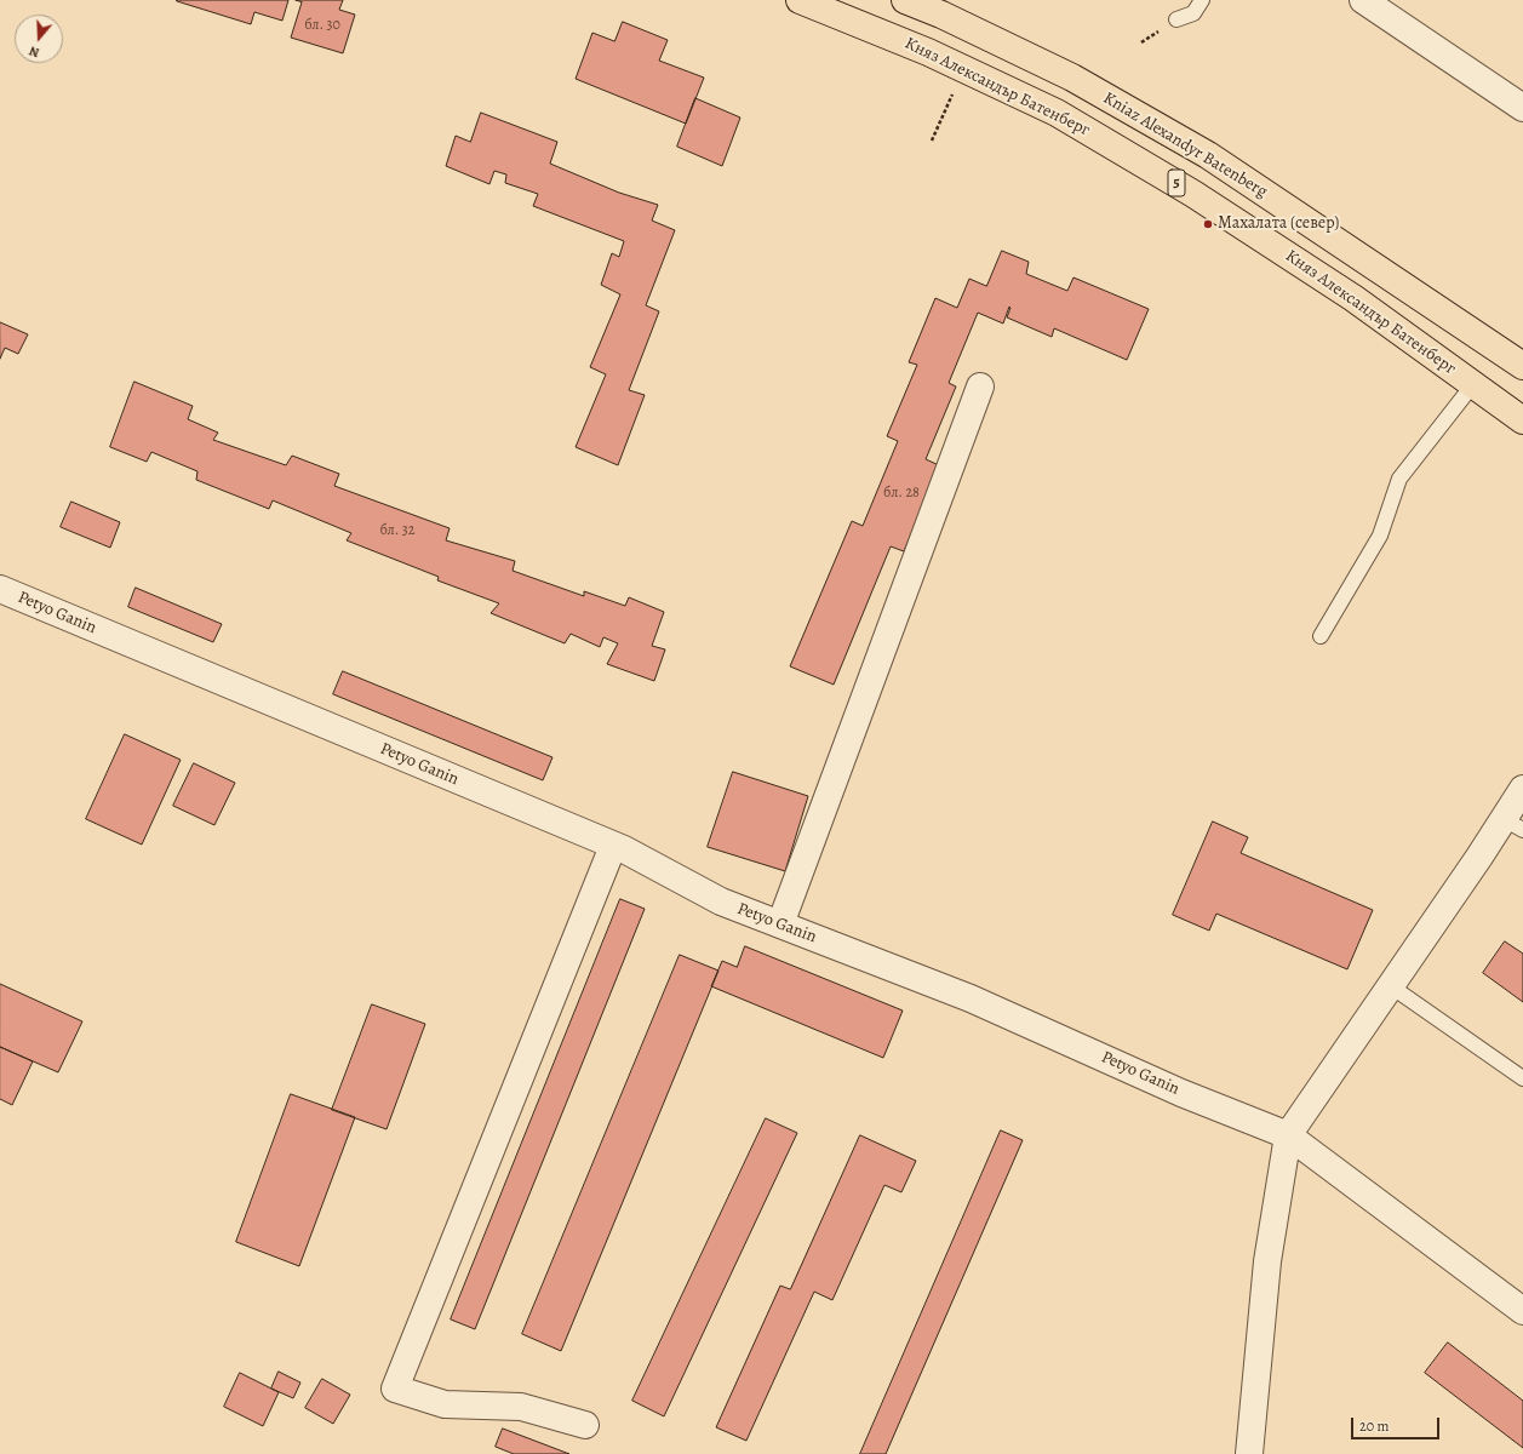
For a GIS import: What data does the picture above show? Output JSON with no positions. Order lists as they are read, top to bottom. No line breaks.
{"streets":{"main road":["Княз Александър Батенберг","Kniaz Alexandyr Batenberg","5"],"street":["Petyo Ganin"]},"places":["Махалата (север)"],"house_numbers":["бл. 30","бл. 28","бл. 32"],"scale_bar":"20 m","north":"bottom"}
